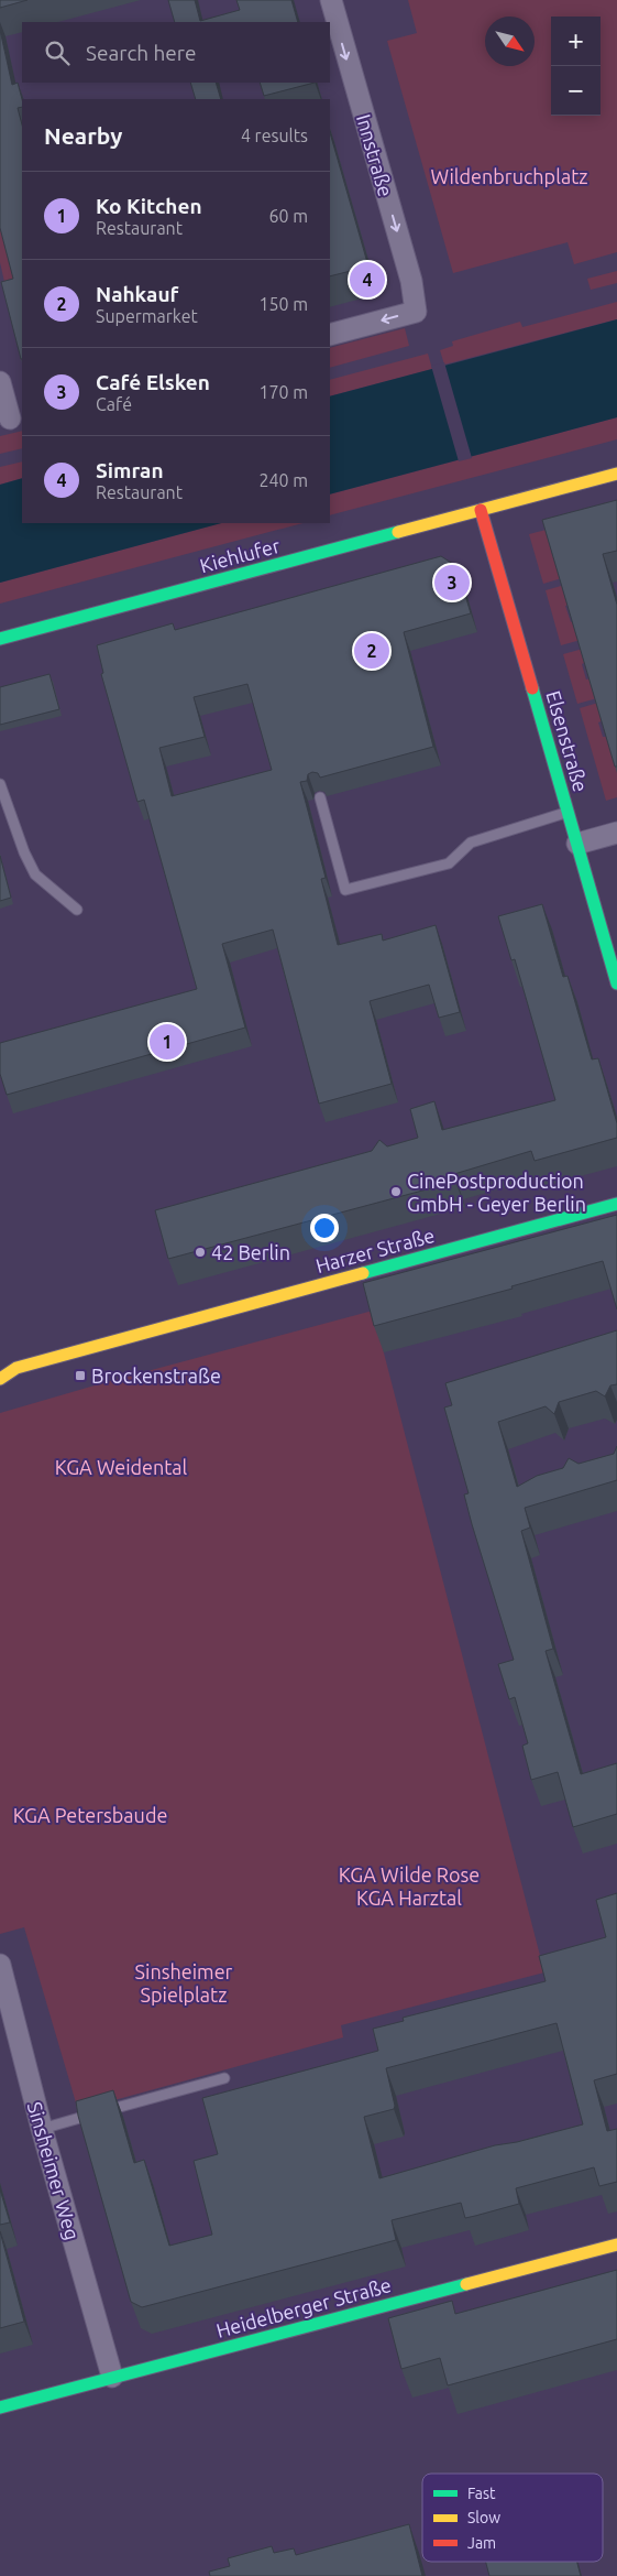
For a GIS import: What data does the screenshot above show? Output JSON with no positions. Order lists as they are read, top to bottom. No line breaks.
{"streets":{"street":["Innstraße","Kiehlufer","Elsenstraße","Harzer Straße","Sinsheimer Weg","Heidelberger Straße"]},"crossings":[["Kiehlufer","Elsenstraße"],["Sinsheimer Weg","Heidelberger Straße"]],"one_way":["Innstraße"],"parks":["Wildenbruchplatz","KGA Weidental","KGA Petersbaude","KGA Wilde Rose KGA Harztal","Sinsheimer Spielplatz"],"places":{"other":["CinePostproduction GmbH - Geyer Berlin","42 Berlin"],"transit":["Brockenstraße"]},"legend":["Fast","Slow","Jam"],"north":"bottom right","page":{"map_buttons":["+","−"],"search":"Search here","heading":["Nearby","4 results"],"list":[{"mark":"1","name":"Ko Kitchen","note":"Restaurant","value":"60 m"},{"mark":"2","name":"Nahkauf","note":"Supermarket","value":"150 m"},{"mark":"3","name":"Café Elsken","note":"Café","value":"170 m"},{"mark":"4","name":"Simran","note":"Restaurant","value":"240 m"}],"pins":["4","3","2","1"]}}
